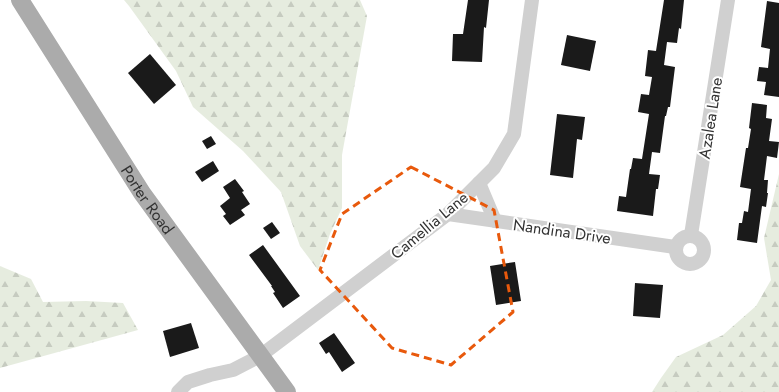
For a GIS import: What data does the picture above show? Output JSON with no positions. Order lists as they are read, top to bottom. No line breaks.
{"streets":{"main road":["Porter Road"],"street":["Azalea Lane","Camellia Lane","Nandina Drive"]},"crossings":[["Azalea Lane","Nandina Drive"],["Porter Road","Camellia Lane"],["Camellia Lane","Nandina Drive"]]}
